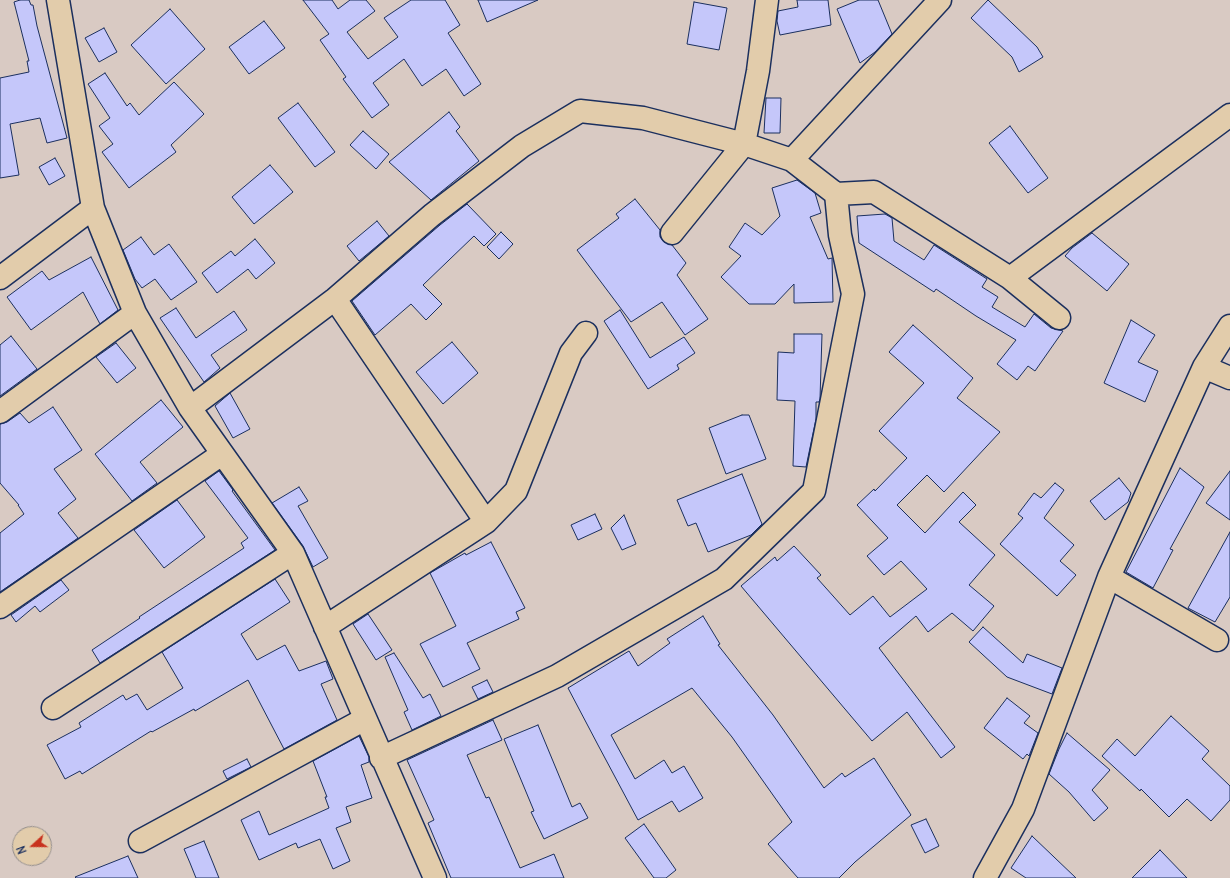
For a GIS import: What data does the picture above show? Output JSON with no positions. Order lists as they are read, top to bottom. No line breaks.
{"north":"left"}
